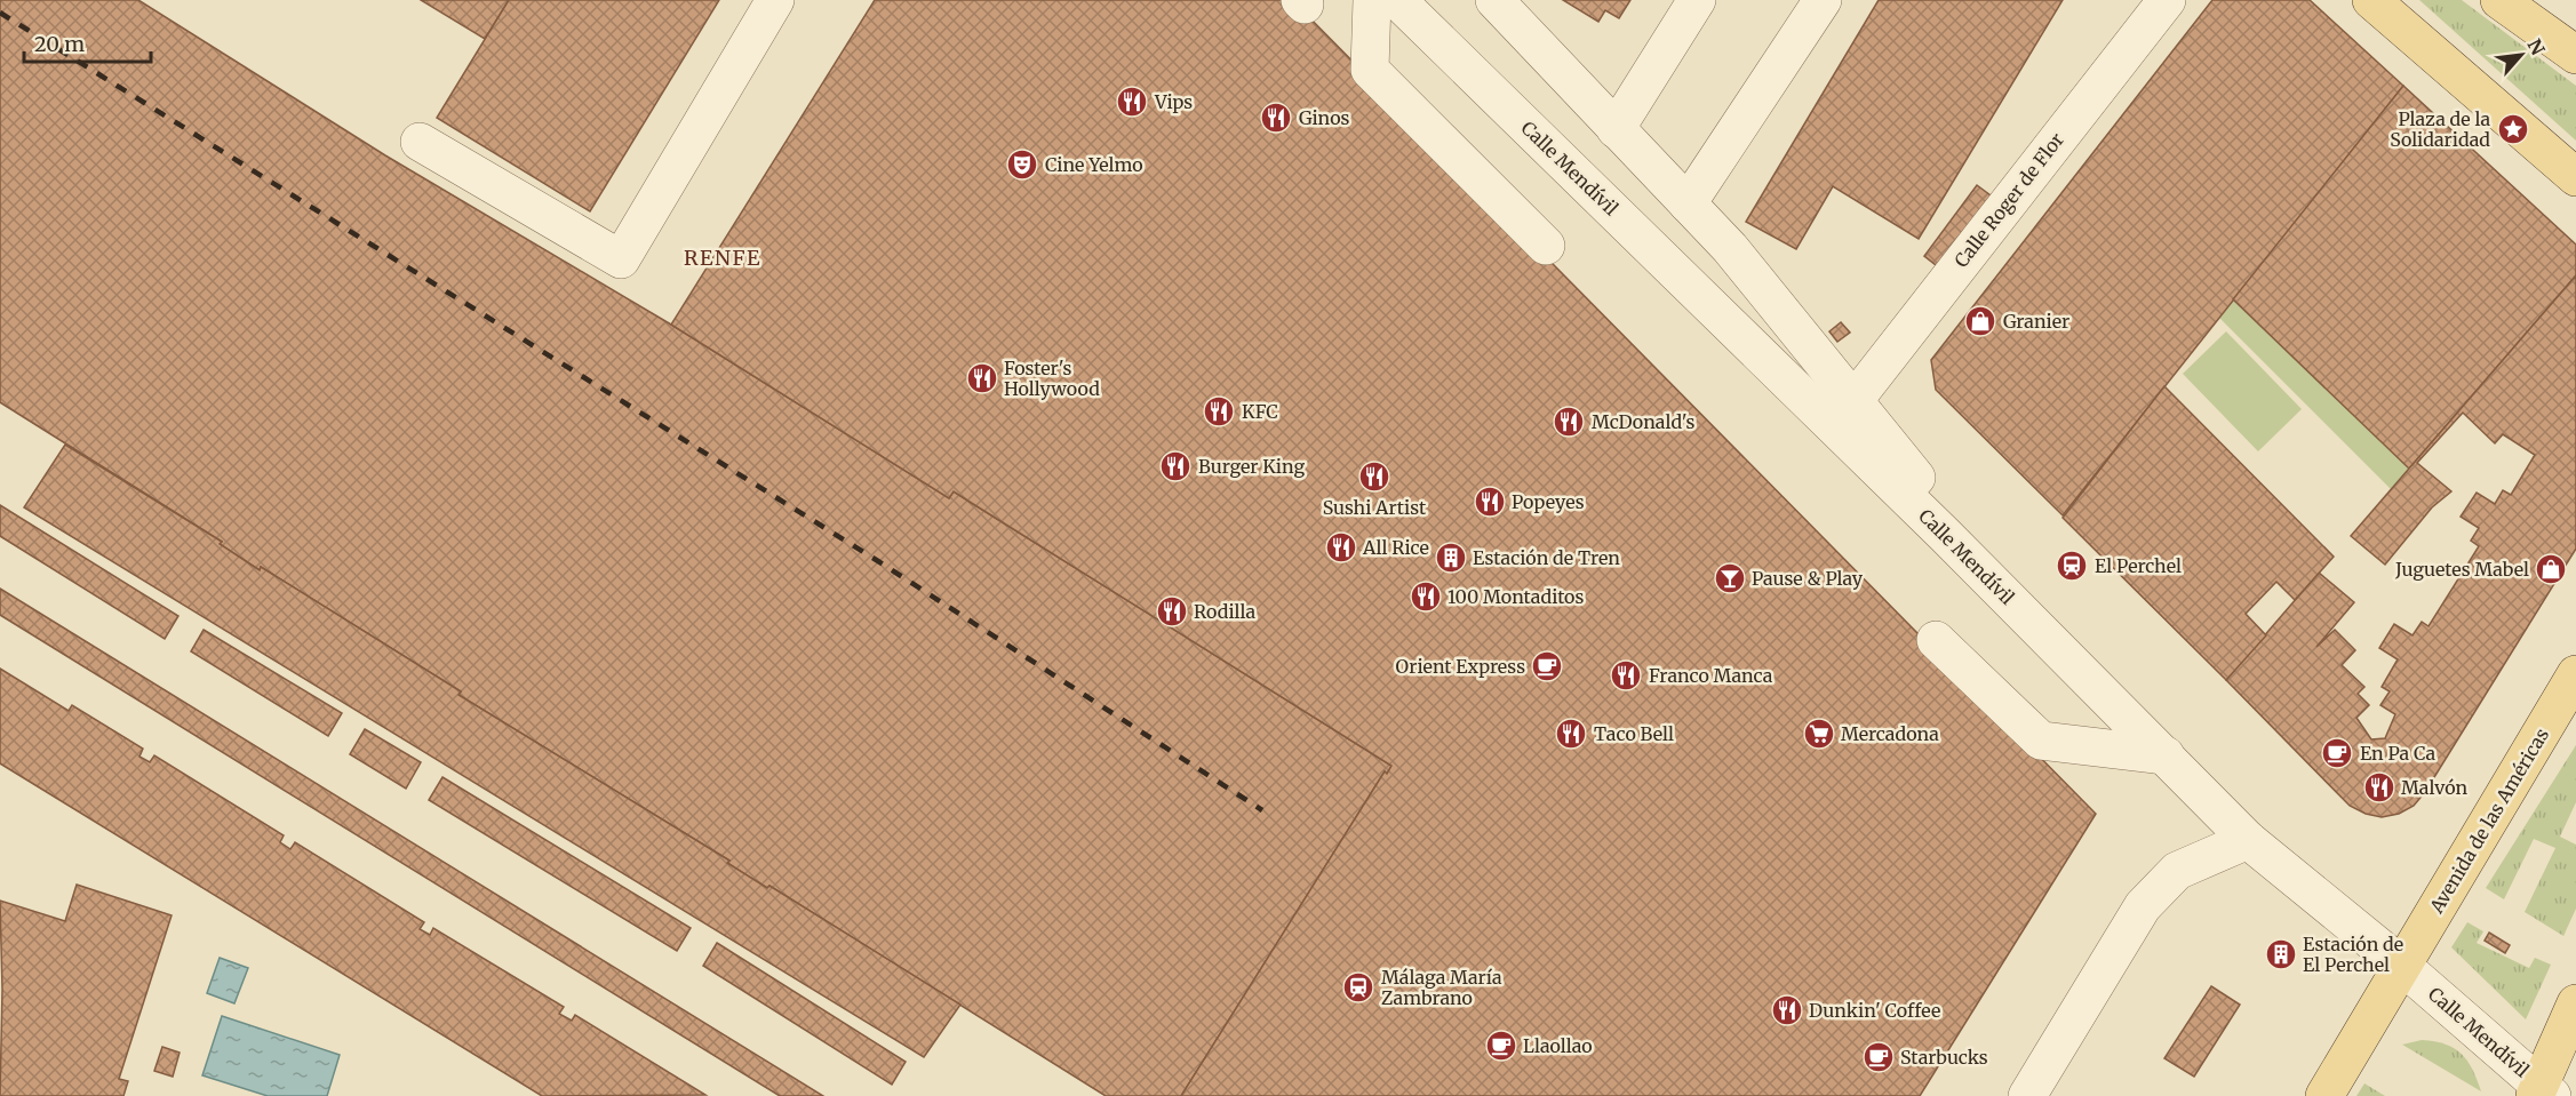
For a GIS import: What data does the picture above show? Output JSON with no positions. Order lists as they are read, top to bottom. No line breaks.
{"streets":{"main road":["Avenida de las Américas"],"street":["Calle Mendívil","Calle Roger de Flor"]},"crossings":[["Calle Mendívil","Avenida de las Américas"]],"districts":["RENFE"],"places":{"restaurant":["Vips","Ginos","Foster's Hollywood","KFC","McDonald's","Burger King","Sushi Artist","Popeyes","All Rice","100 Montaditos","Rodilla","Franco Manca","Taco Bell","Malvón","Dunkin' Coffee"],"place":["Plaza de la Solidaridad"],"theatre":["Cine Yelmo"],"shop":["Granier","Juguetes Mabel"],"building":["Estación de Tren","Estación de El Perchel"],"station":["El Perchel","Málaga María Zambrano"],"bar":["Pause & Play"],"cafe":["Orient Express","En Pa Ca","Llaollao","Starbucks"],"supermarket":["Mercadona"]},"scale_bar":"20 m","north":"top right"}
